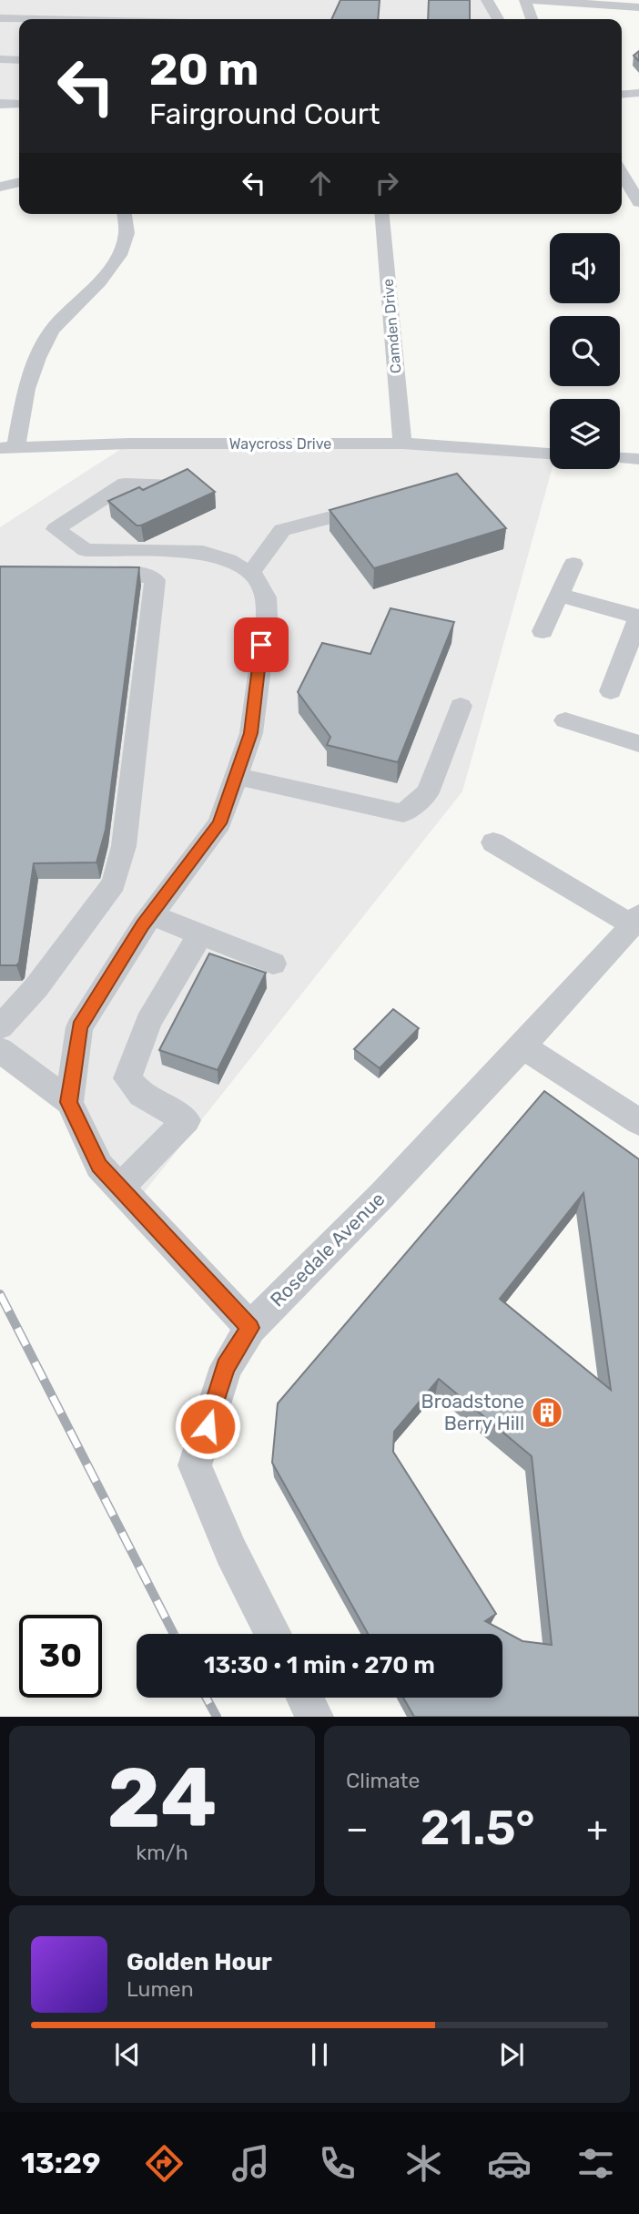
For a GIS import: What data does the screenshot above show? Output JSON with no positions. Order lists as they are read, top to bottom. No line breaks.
{"streets":{"street":["Camden Drive","Waycross Drive","Rosedale Avenue"]},"crossings":[["Camden Drive","Waycross Drive"]],"places":{"building":["Broadstone Berry Hill"]},"page":{"turn":["20 m","Fairground Court"],"limit":"30","trip":"13:30 · 1 min · 270 m","tile":[["24","km/h"],"Climate"],"heat":["−","21.5°","+"],"song":["Golden Hour","Lumen"],"tabs":"13:29"}}
